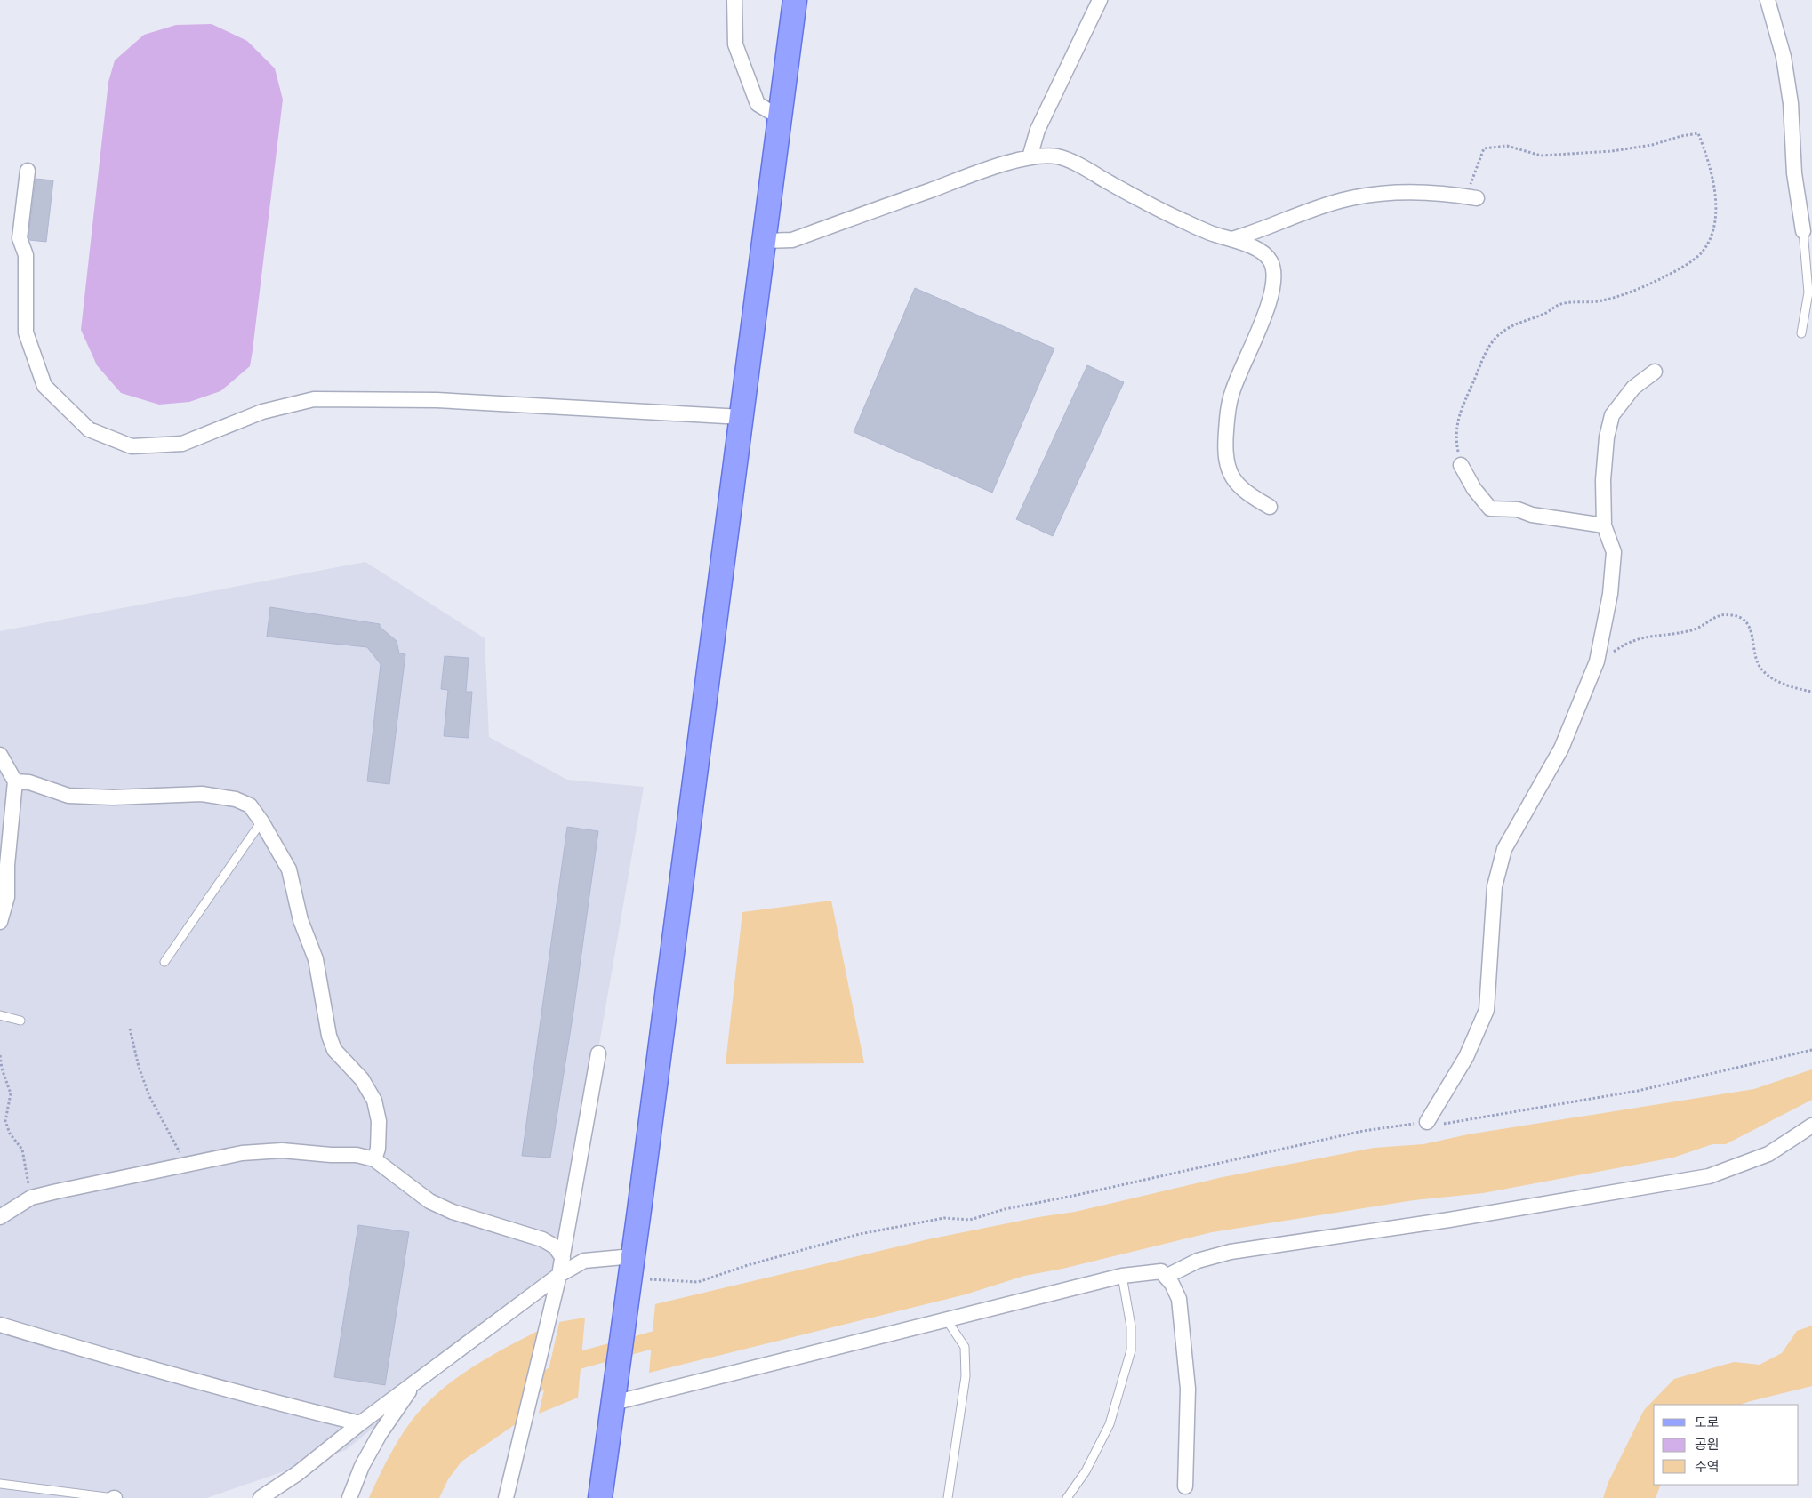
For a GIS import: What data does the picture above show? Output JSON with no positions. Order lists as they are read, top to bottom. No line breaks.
{"legend":["도로","공원","수역"]}
